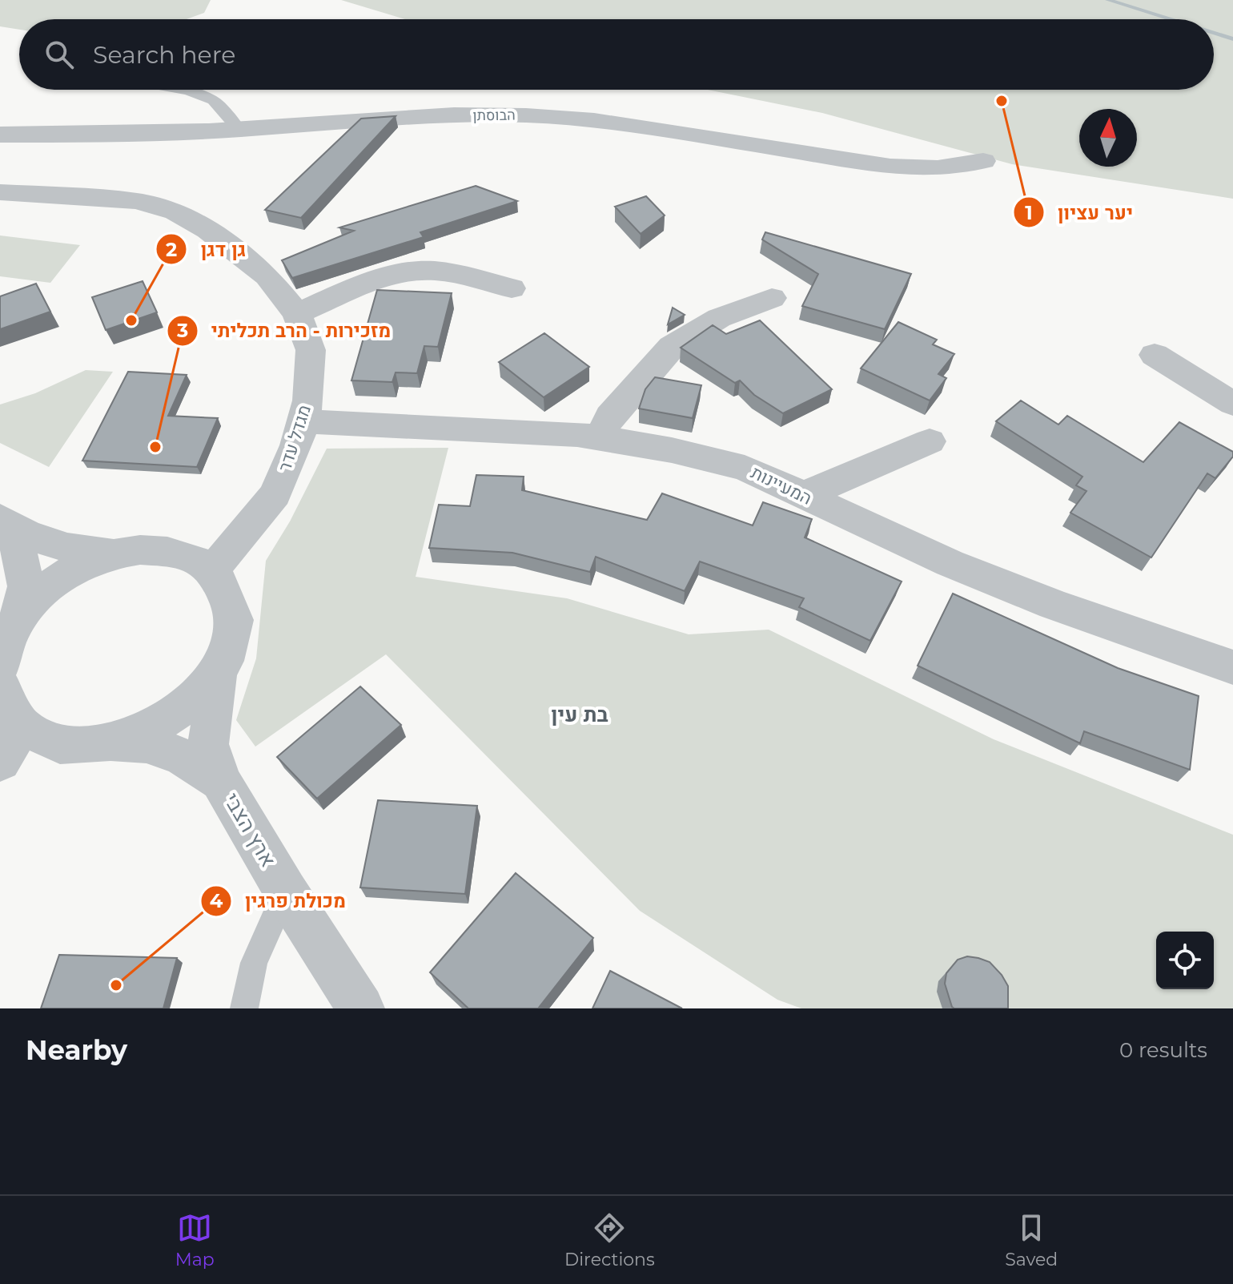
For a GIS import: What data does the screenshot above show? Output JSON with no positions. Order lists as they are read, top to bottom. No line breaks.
{"streets":{"street":["הבוסתן","מגדל עדר","המעיינות","ארץ הצבי"]},"crossings":[["מגדל עדר","המעיינות"]],"districts":["בת עין"],"places":["יער עציון","גן דגן","מזכירות - הרב תכליתי","מכולת פרגין"],"north":"top","page":{"search":"Search here","heading":["Nearby","0 results"],"nav":["Map","Directions","Saved"]}}
